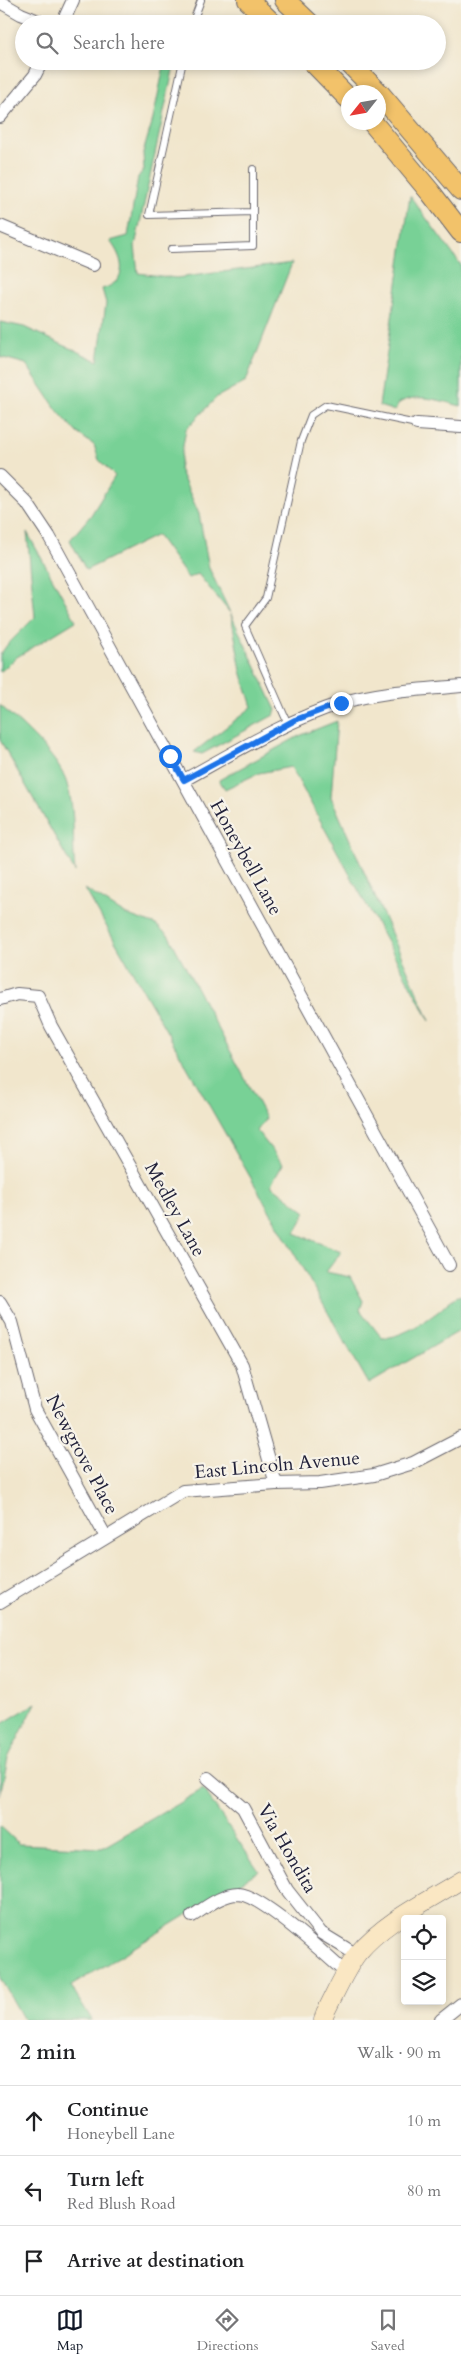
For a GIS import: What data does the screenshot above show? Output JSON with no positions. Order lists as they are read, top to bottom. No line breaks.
{"streets":{"street":["Honeybell Lane","Medley Lane","Newgrove Place","East Lincoln Avenue","Via Hondita"]},"crossings":[["Medley Lane","East Lincoln Avenue"],["Newgrove Place","East Lincoln Avenue"]],"north":"bottom left","page":{"search":"Search here","heading":["2 min","Walk · 90 m"],"list":[["Continue","Honeybell Lane","10 m"],["Turn left","Red Blush Road","80 m"],"Arrive at destination"],"nav":["Map","Directions","Saved"]}}
